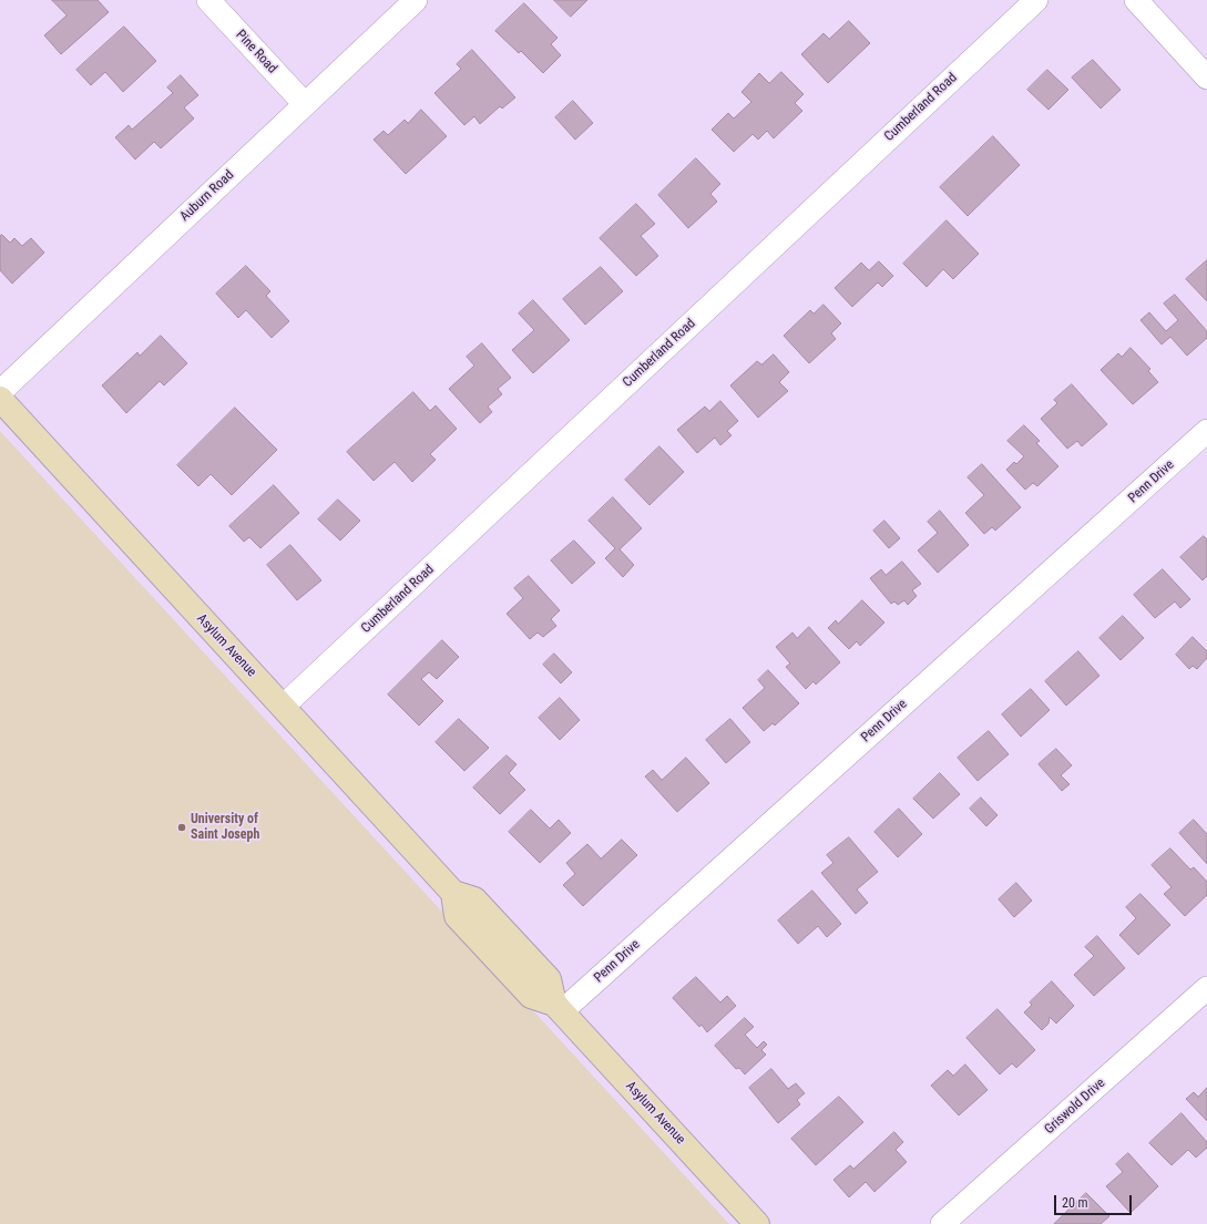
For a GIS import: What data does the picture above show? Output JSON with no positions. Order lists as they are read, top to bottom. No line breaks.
{"streets":{"main road":["Asylum Avenue"],"street":["Pine Road","Cumberland Road","Auburn Road","Penn Drive","Griswold Drive"]},"crossings":[["Pine Road","Auburn Road"],["Cumberland Road","Asylum Avenue"],["Penn Drive","Asylum Avenue"]],"places":["University of Saint Joseph"],"scale_bar":"20 m"}
